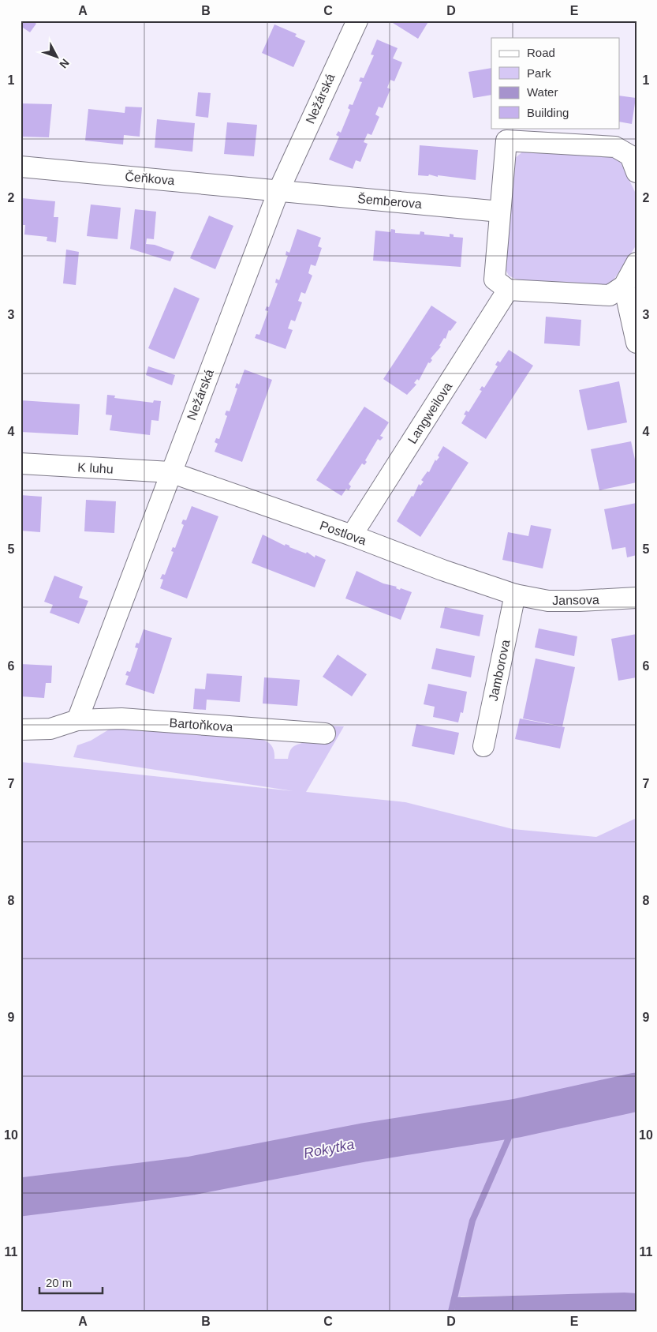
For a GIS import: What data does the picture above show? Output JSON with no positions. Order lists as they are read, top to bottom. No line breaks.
{"streets":{"street":["Nežárská","Čeňkova","Šemberova","Langweilova","K luhu","Postlova","Jansova","Jamborova","Bartoňkova"]},"crossings":[["Nežárská","Čeňkova"],["Nežárská","Šemberova"],["Nežárská","K luhu"],["Nežárská","Postlova"],["Nežárská","Bartoňkova"],["Čeňkova","Šemberova"],["Langweilova","Postlova"],["K luhu","Postlova"],["Postlova","Jansova"],["Postlova","Jamborova"],["Jansova","Jamborova"]],"water":["Rokytka"],"legend":["Road","Park","Water","Building"],"scale_bar":"20 m","north":"bottom right","grid":{"columns":["A","B","C","D","E"],"rows":["1","2","3","4","5","6","7","8","9","10","11"]}}
